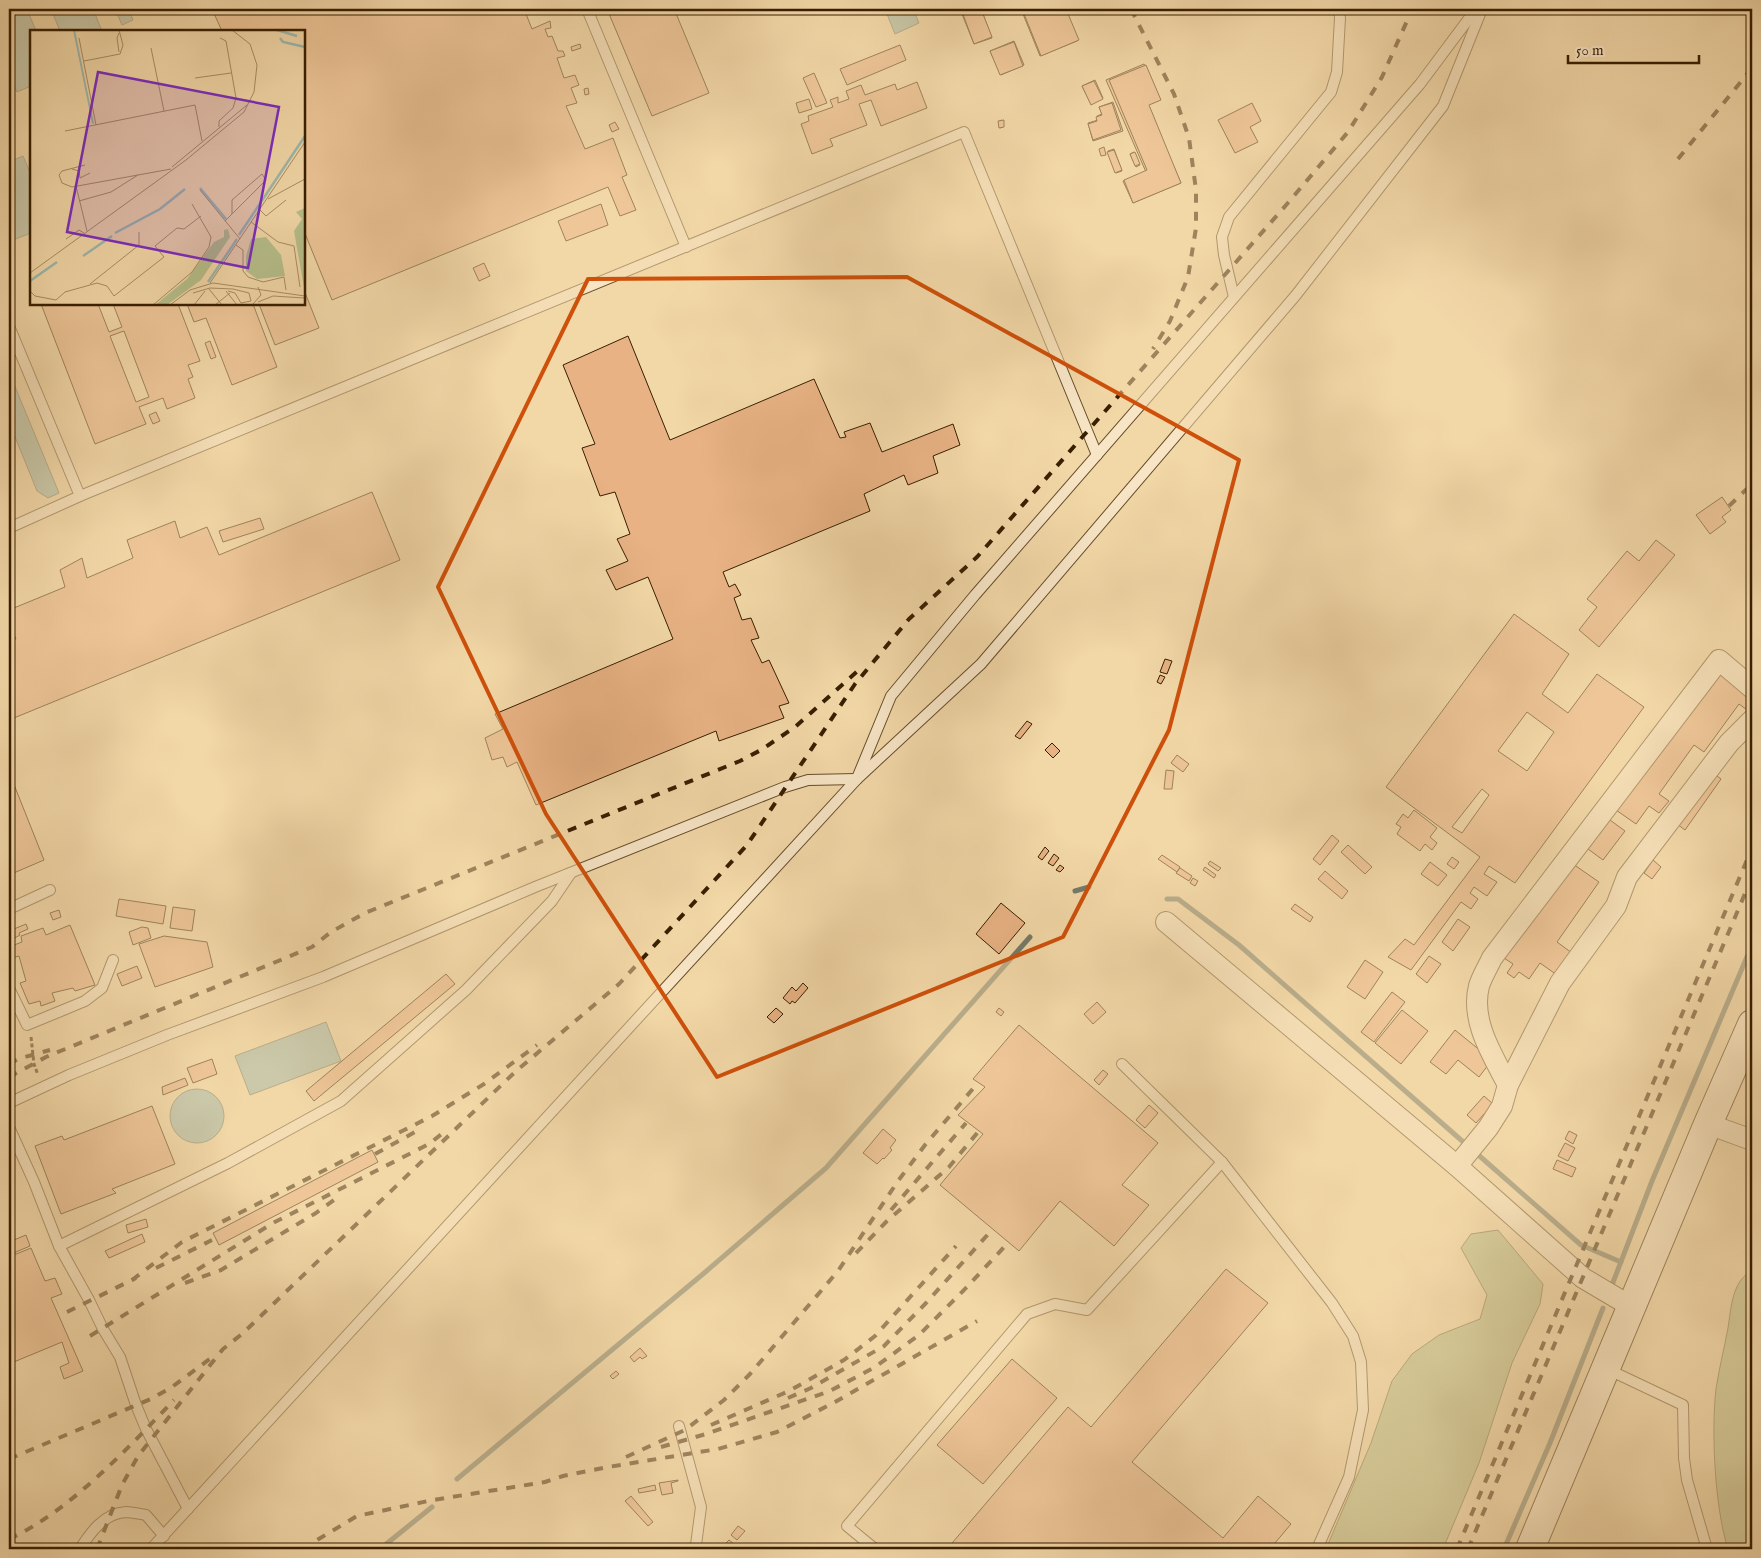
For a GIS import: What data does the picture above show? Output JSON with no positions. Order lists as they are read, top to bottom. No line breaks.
{"scale_bar":"50 m"}
